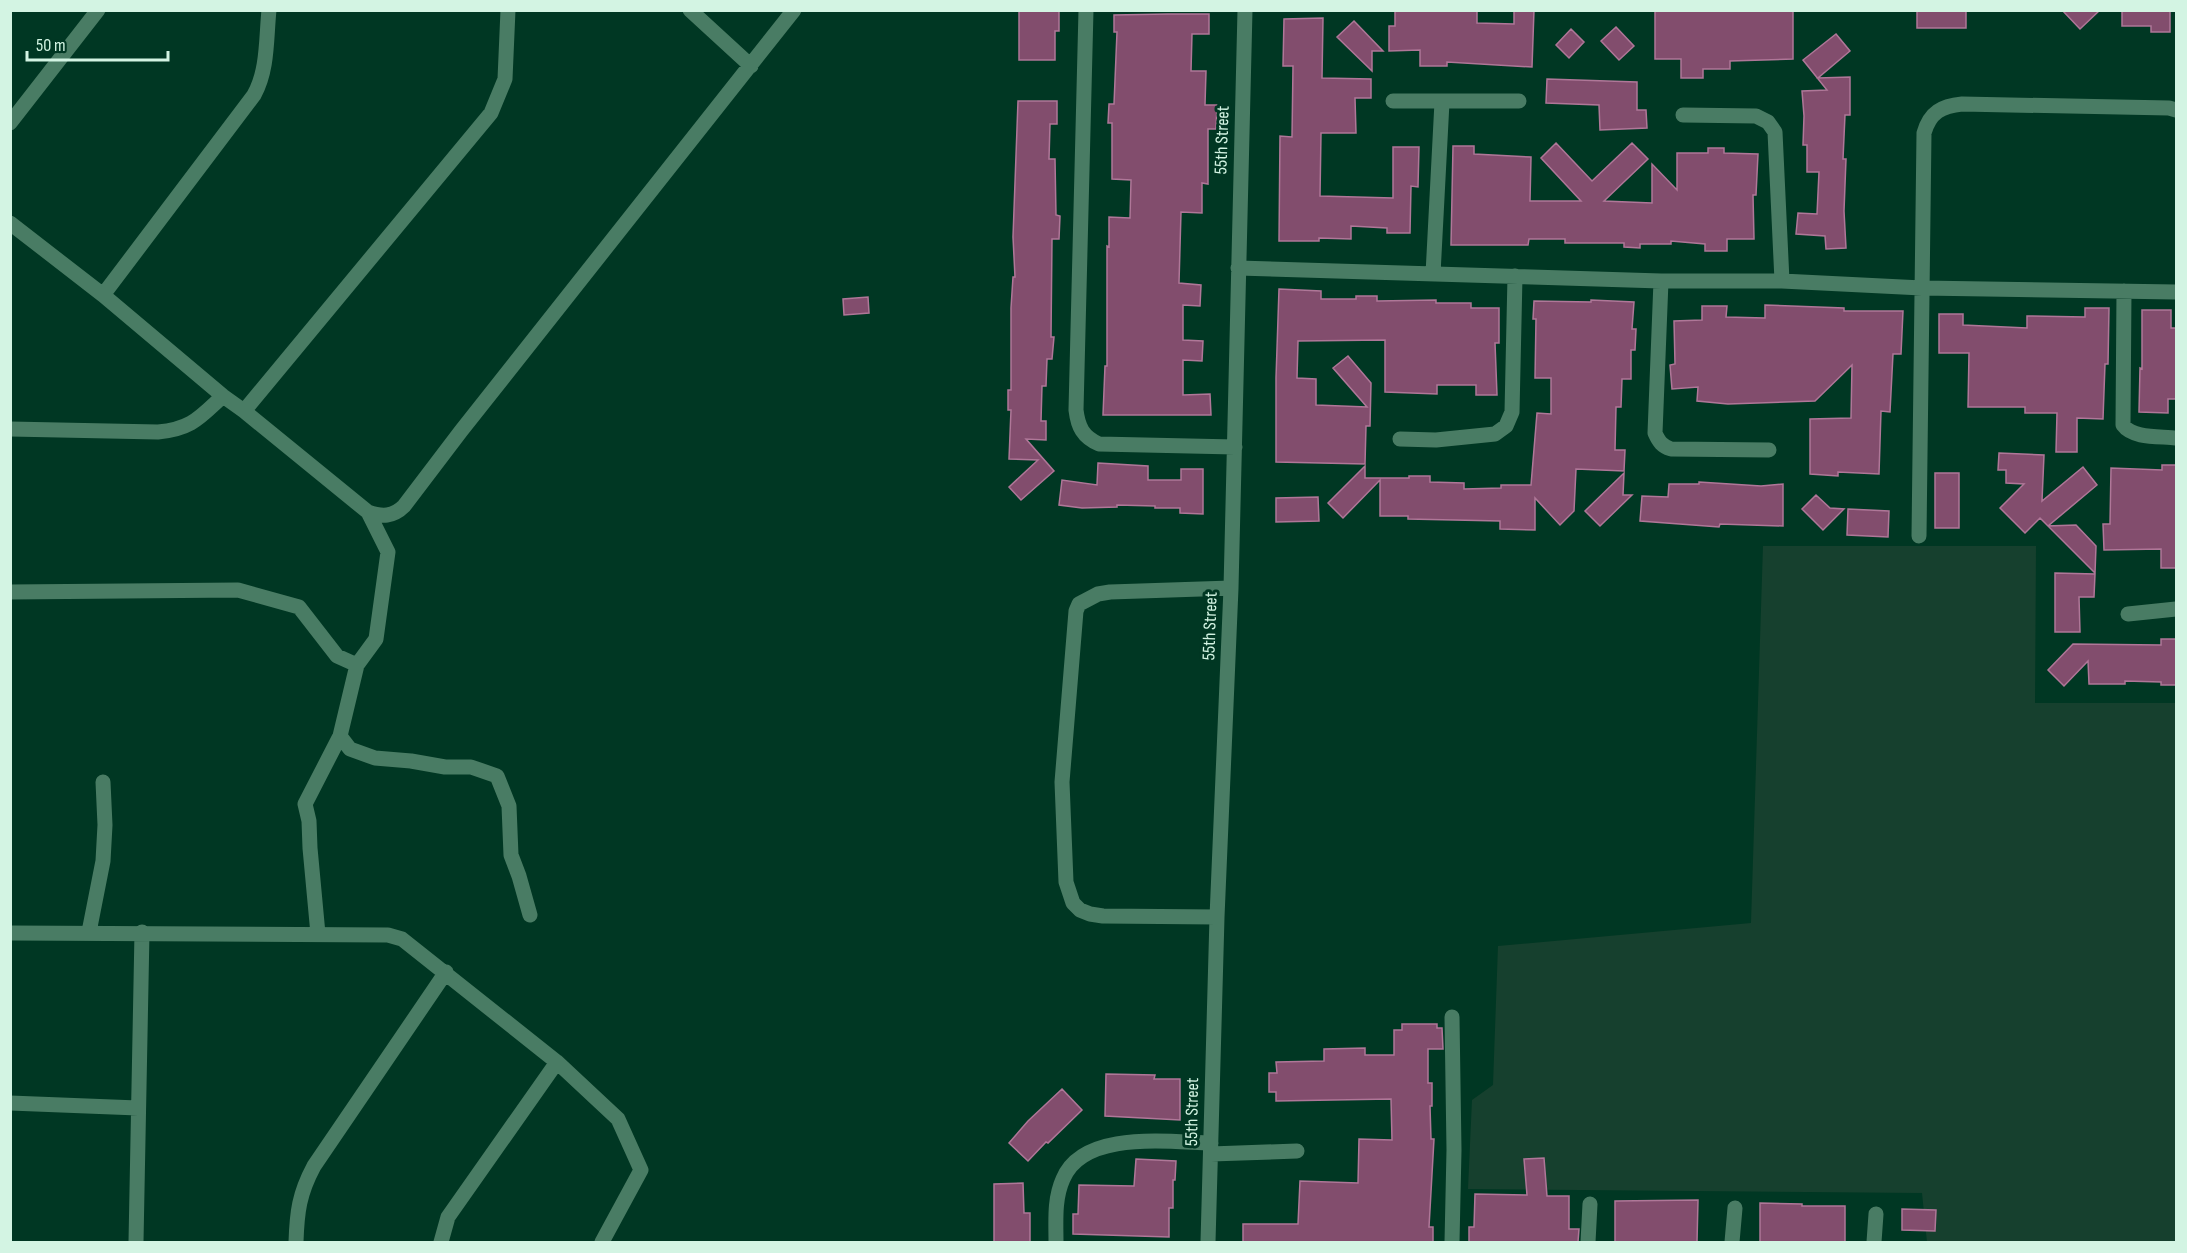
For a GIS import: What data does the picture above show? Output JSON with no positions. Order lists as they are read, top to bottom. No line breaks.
{"streets":{"street":["55th Street"]},"scale_bar":"50 m"}
